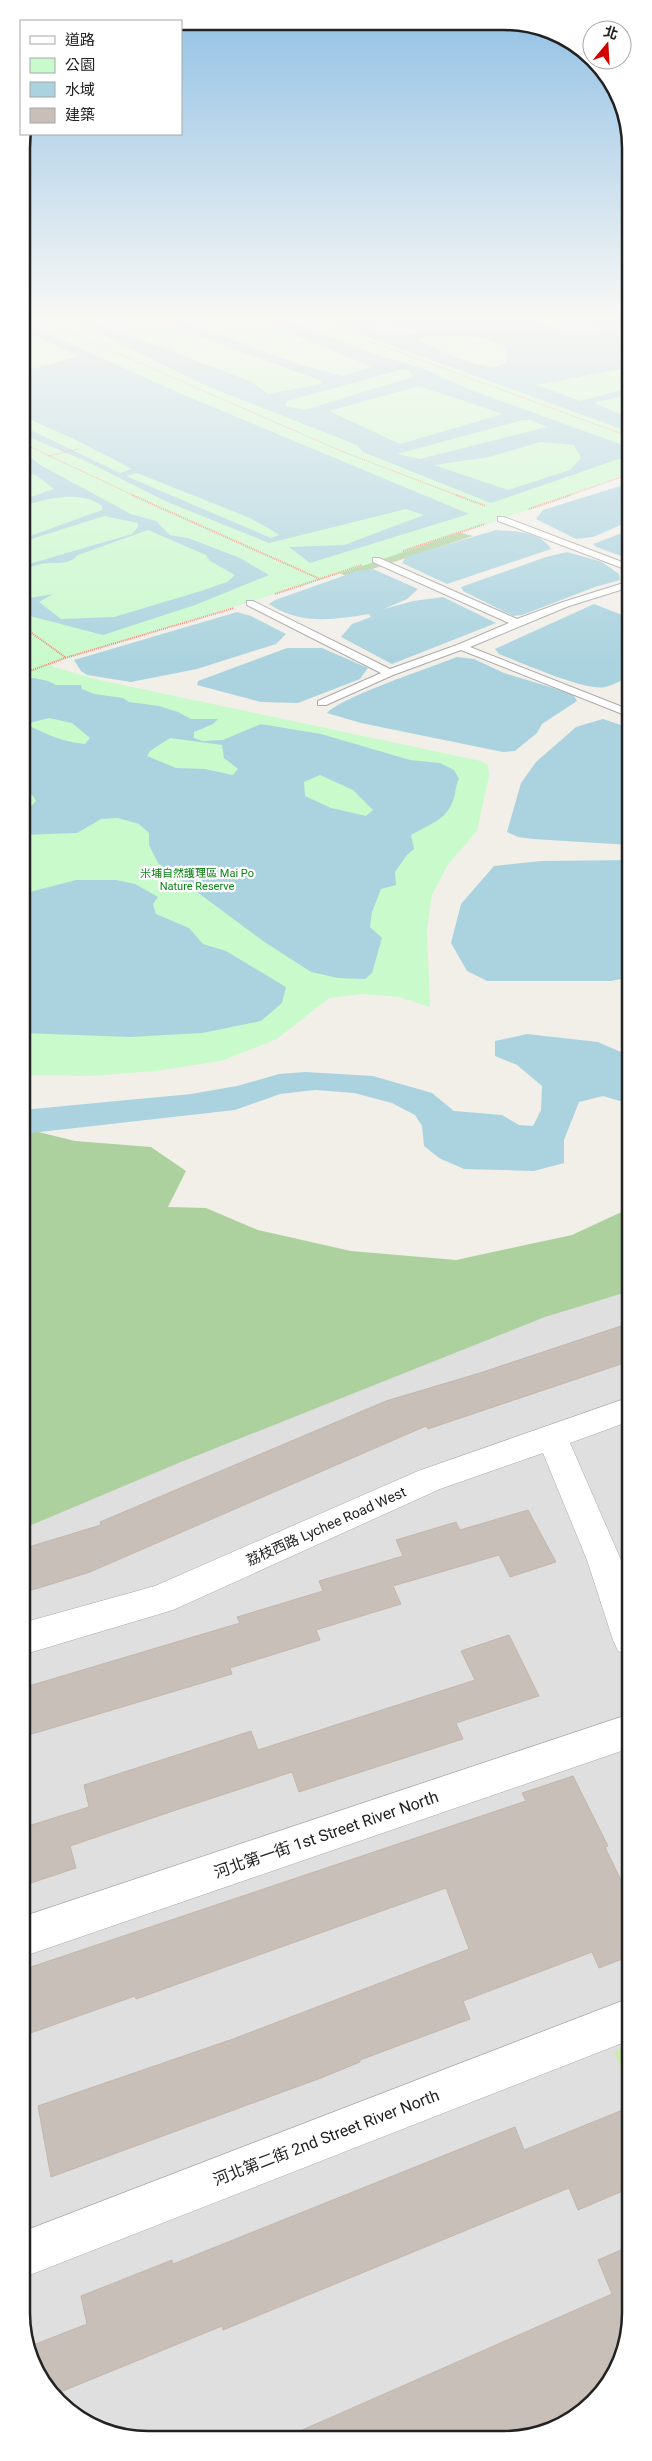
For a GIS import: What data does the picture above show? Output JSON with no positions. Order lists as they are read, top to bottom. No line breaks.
{"streets":{"street":["荔枝西路 Lychee Road West","河北第一街 1st Street River North","河北第二街 2nd Street River North"]},"parks":["米埔自然護理區 Mai Po Nature Reserve"],"legend":["道路","公園","水域","建築"],"north":"top"}
